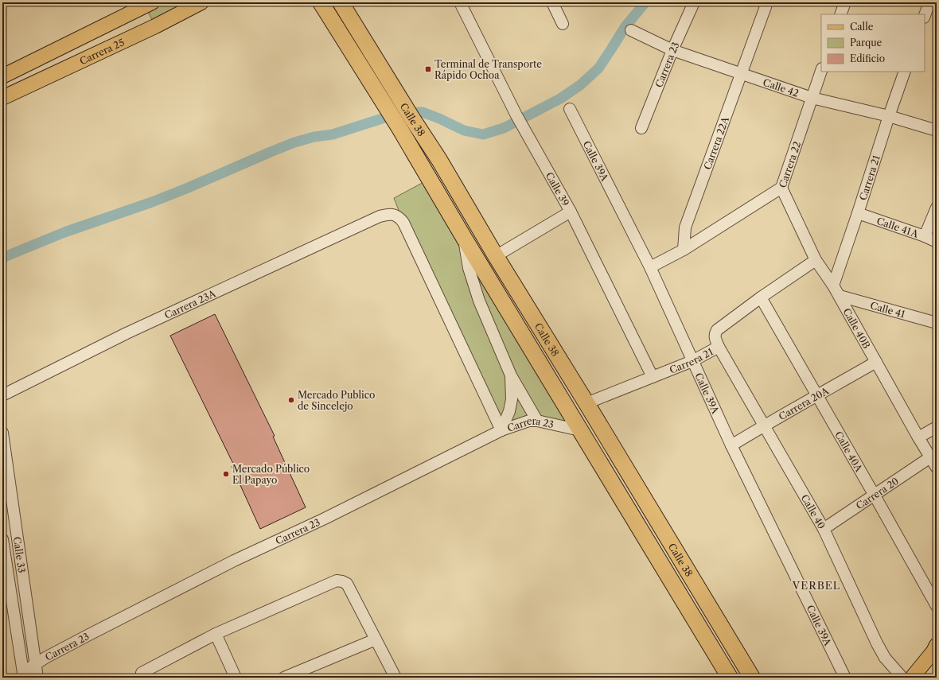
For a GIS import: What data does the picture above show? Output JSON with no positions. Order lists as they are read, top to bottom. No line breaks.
{"streets":{"highway":["Calle 38"],"main road":["Carrera 25"],"street":["Carrera 23","Calle 42","Carrera 22A","Calle 39A","Carrera 22","Carrera 21","Calle 39","Calle 41A","Carrera 23A","Calle 41","Calle 40B","Carrera 20A","Calle 40A","Carrera 20","Calle 40","Calle 33"]},"crossings":[["Carrera 23","Calle 42"],["Carrera 23","Calle 38"],["Carrera 23","Carrera 23A"],["Carrera 23","Calle 33"],["Calle 42","Carrera 22A"],["Calle 42","Carrera 22"],["Calle 42","Carrera 21"],["Calle 38","Carrera 21"],["Carrera 22A","Carrera 22"],["Calle 39A","Carrera 21"],["Calle 39A","Carrera 20A"],["Carrera 22","Calle 40B"],["Carrera 21","Calle 39"],["Carrera 21","Calle 41A"],["Carrera 21","Calle 40B"],["Carrera 21","Calle 40A"],["Carrera 21","Calle 40"],["Calle 41","Calle 40B"],["Calle 40B","Carrera 20A"],["Calle 40B","Carrera 20"],["Carrera 20A","Calle 40A"],["Carrera 20A","Calle 40"],["Calle 40A","Carrera 20"],["Carrera 20","Calle 40"]],"districts":["VERBEL"],"places":{"transit":["Terminal de Transporte Rápido Ochoa"],"other":["Mercado Publico de Sincelejo","Mercado Público El Papayo"]},"legend":["Calle","Parque","Edificio"]}
